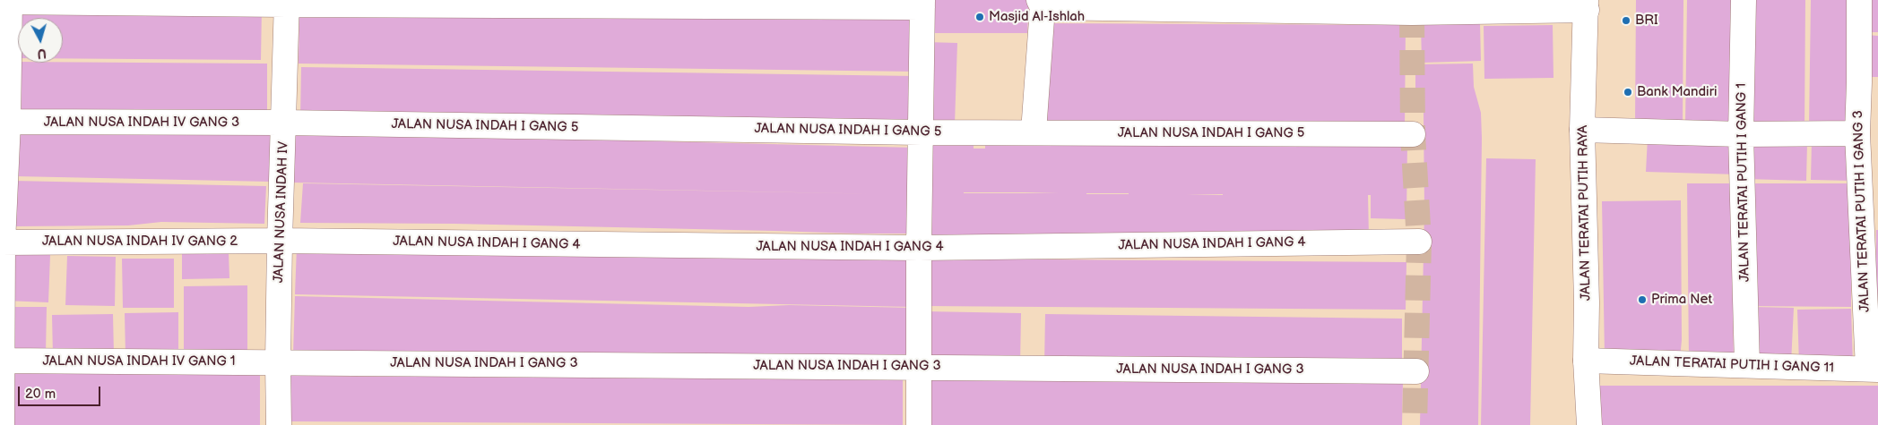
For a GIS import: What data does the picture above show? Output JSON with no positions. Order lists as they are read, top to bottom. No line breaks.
{"streets":{"street":["JALAN NUSA INDAH IV GANG 3","JALAN NUSA INDAH I GANG 5","JALAN TERATAI PUTIH I GANG 1","JALAN TERATAI PUTIH I GANG 3","JALAN NUSA INDAH IV","JALAN TERATAI PUTIH RAYA","JALAN NUSA INDAH IV GANG 2","JALAN NUSA INDAH I GANG 4","JALAN NUSA INDAH IV GANG 1","JALAN NUSA INDAH I GANG 3","JALAN TERATAI PUTIH I GANG 11"]},"crossings":[["JALAN NUSA INDAH IV GANG 3","JALAN NUSA INDAH I GANG 5"],["JALAN NUSA INDAH IV GANG 3","JALAN NUSA INDAH IV"],["JALAN NUSA INDAH I GANG 5","JALAN NUSA INDAH IV"],["JALAN TERATAI PUTIH I GANG 1","JALAN TERATAI PUTIH I GANG 11"],["JALAN TERATAI PUTIH I GANG 3","JALAN TERATAI PUTIH I GANG 11"],["JALAN NUSA INDAH IV","JALAN NUSA INDAH IV GANG 2"],["JALAN NUSA INDAH IV","JALAN NUSA INDAH I GANG 4"],["JALAN NUSA INDAH IV","JALAN NUSA INDAH IV GANG 1"],["JALAN NUSA INDAH IV","JALAN NUSA INDAH I GANG 3"],["JALAN TERATAI PUTIH RAYA","JALAN TERATAI PUTIH I GANG 11"],["JALAN NUSA INDAH IV GANG 2","JALAN NUSA INDAH I GANG 4"],["JALAN NUSA INDAH IV GANG 1","JALAN NUSA INDAH I GANG 3"]],"places":["Masjid Al-Ishlah","BRI","Bank Mandiri","Prima Net"],"scale_bar":"20 m","north":"bottom"}
